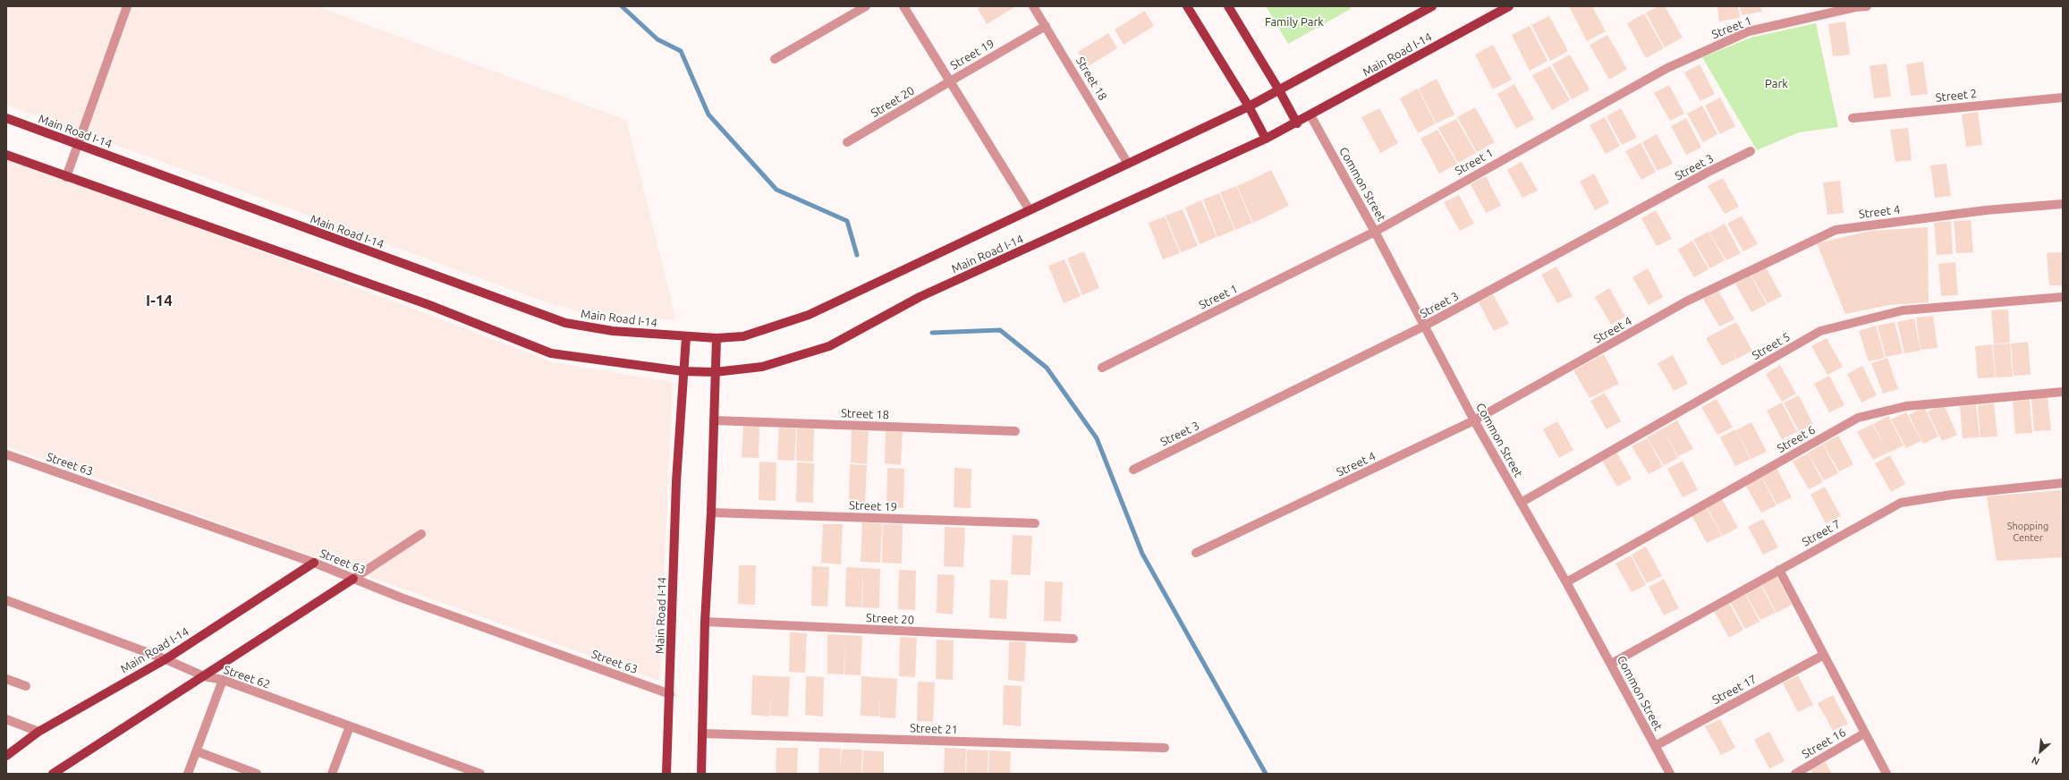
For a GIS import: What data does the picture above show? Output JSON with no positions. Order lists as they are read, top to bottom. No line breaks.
{"streets":{"main road":["Main Road I-14"],"street":["Street 1","Street 19","Street 18","Street 2","Street 20","Street 3","Common Street","Street 4","Street 5","Street 6","Street 63","Street 7","Street 62","Street 17","Street 21","Street 16"]},"crossings":[["Street 1","Common Street"],["Street 19","Street 18"],["Street 19","Street 20"],["Main Road I-14","Street 18"],["Main Road I-14","Common Street"],["Main Road I-14","Street 63"],["Main Road I-14","Street 62"],["Street 3","Common Street"],["Common Street","Street 4"],["Common Street","Street 5"],["Common Street","Street 6"],["Common Street","Street 7"],["Common Street","Street 17"]],"districts":["I-14"],"parks":["Family Park","Park"],"house_numbers":["Shopping Center"],"north":"bottom left"}
